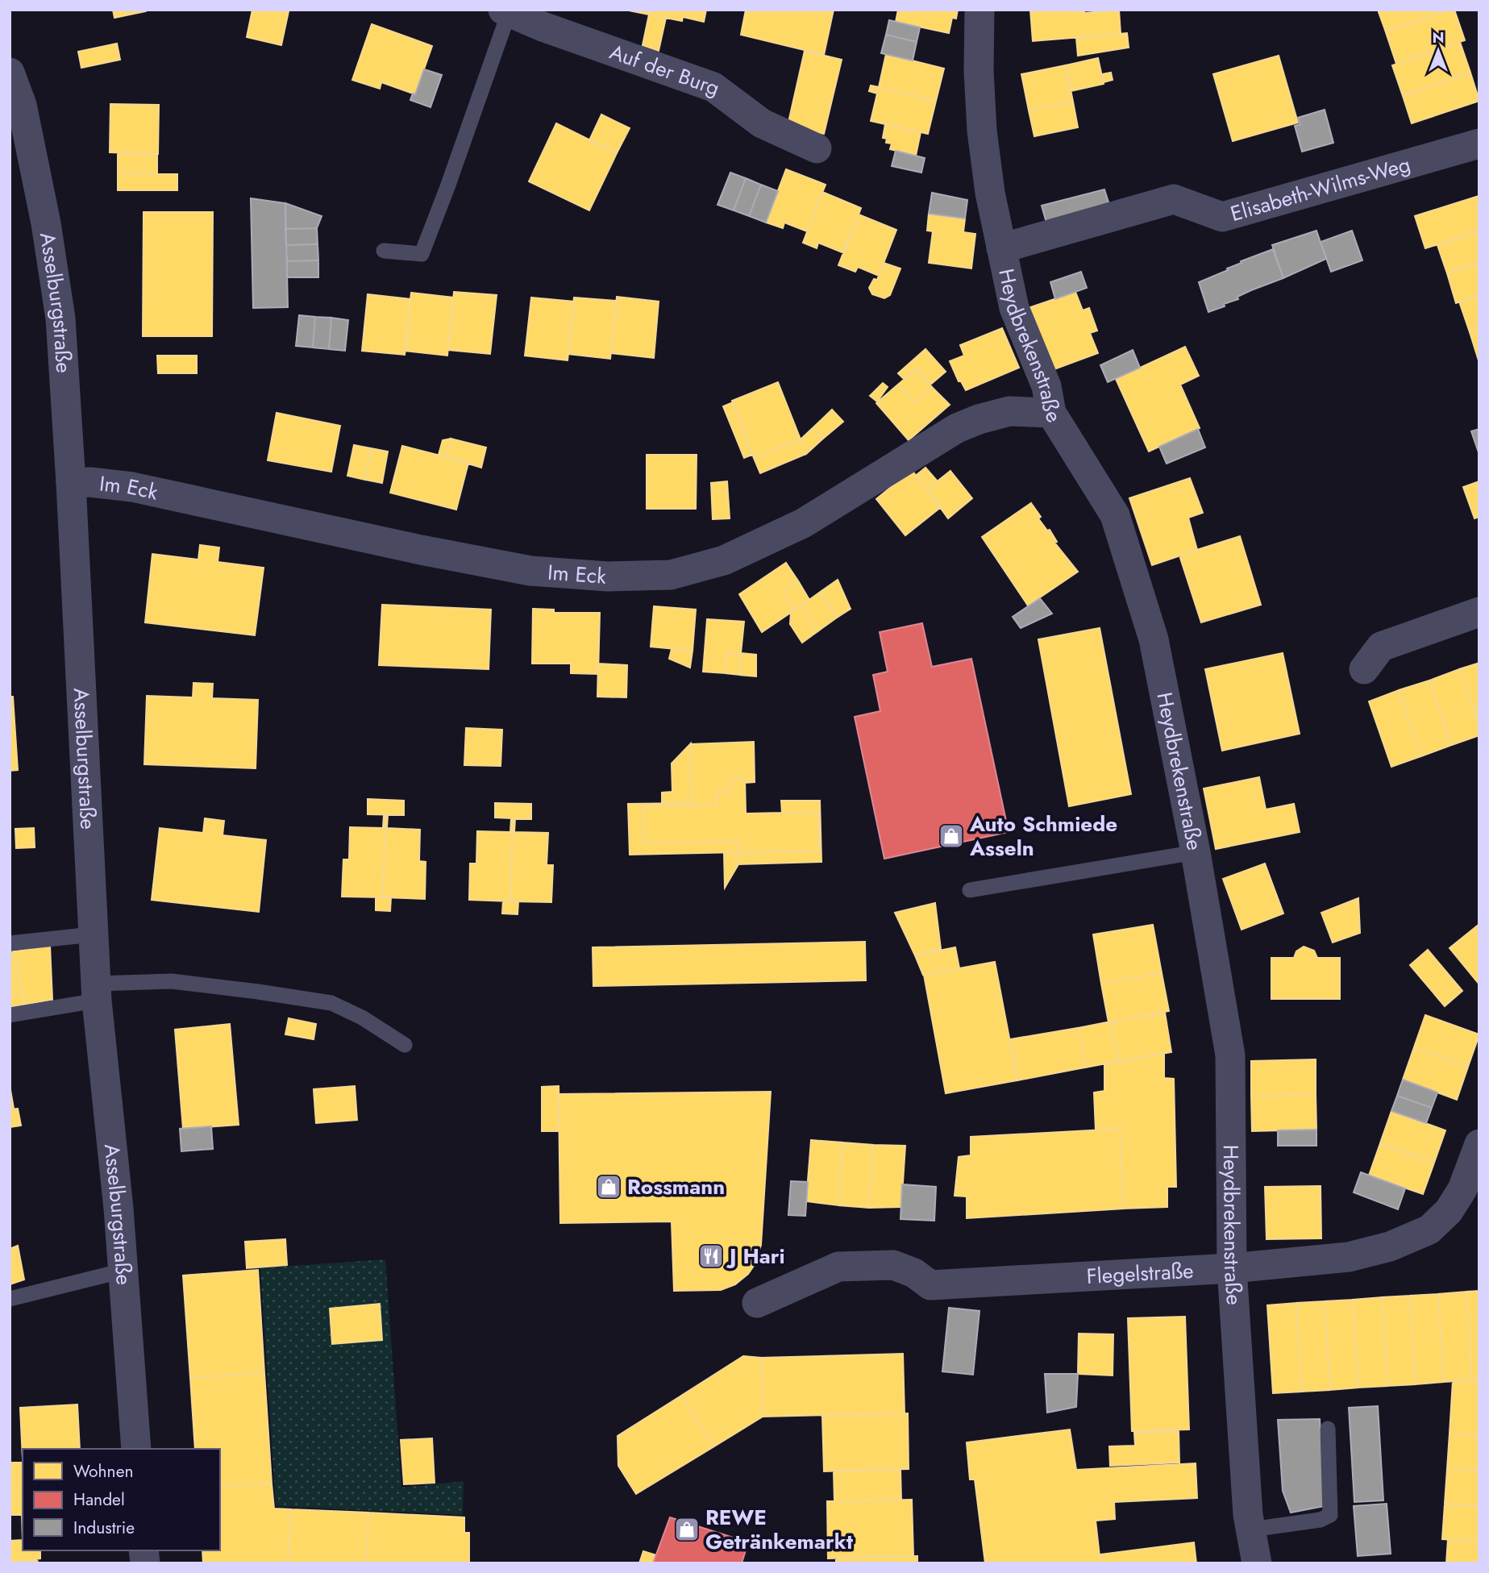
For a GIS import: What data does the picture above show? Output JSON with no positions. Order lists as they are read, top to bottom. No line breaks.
{"streets":{"street":["Auf der Burg","Elisabeth-Wilms-Weg","Asselburgstraße","Heydbrekenstraße","Im Eck","Flegelstraße"]},"crossings":[["Elisabeth-Wilms-Weg","Heydbrekenstraße"],["Asselburgstraße","Im Eck"],["Heydbrekenstraße","Im Eck"],["Heydbrekenstraße","Flegelstraße"]],"places":{"shop":["Auto Schmiede Asseln","Rossmann","REWE Getränkemarkt"],"restaurant":["J Hari"]},"legend":["Wohnen","Handel","Industrie"],"north":"top"}
